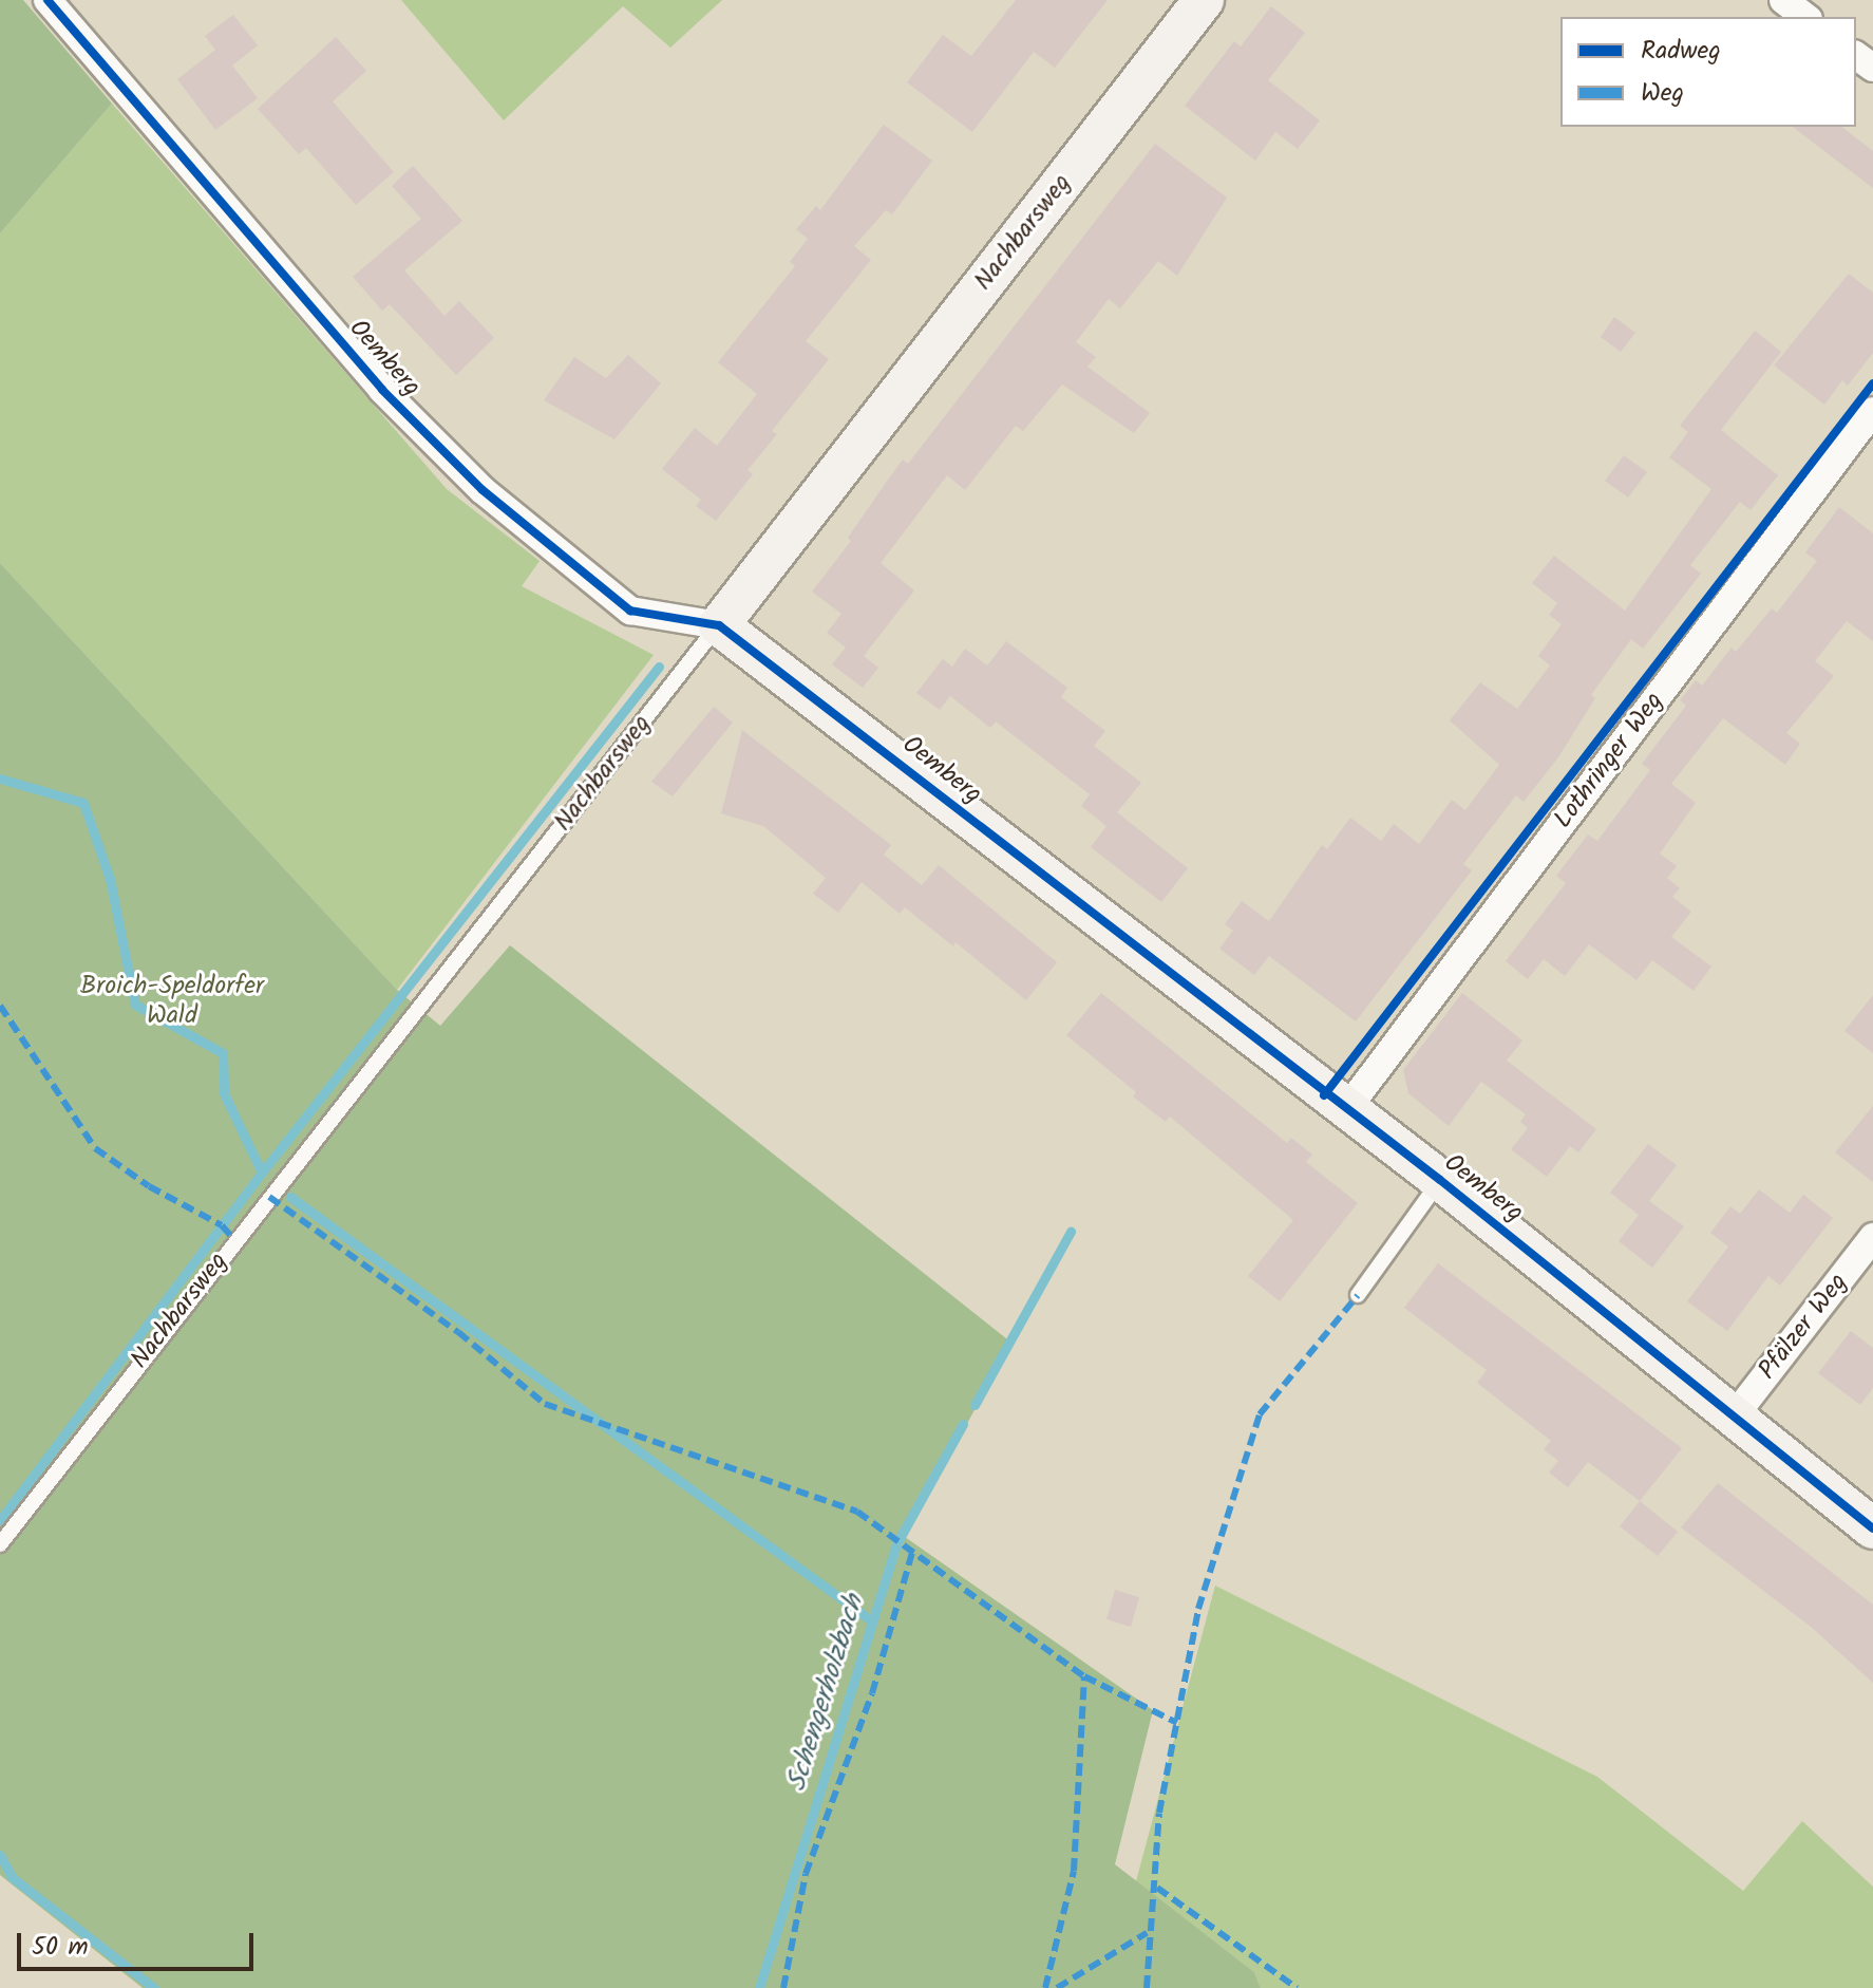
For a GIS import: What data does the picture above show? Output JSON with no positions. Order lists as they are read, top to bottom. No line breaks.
{"streets":{"street":["Nachbarsweg","Oemberg","Lothringer Weg","Pfälzer Weg"]},"crossings":[["Nachbarsweg","Oemberg"],["Oemberg","Lothringer Weg"],["Oemberg","Pfälzer Weg"]],"water":["Schengerholzbach"],"parks":["Broich-Speldorfer Wald"],"legend":["Radweg","Weg"],"scale_bar":"50 m"}
